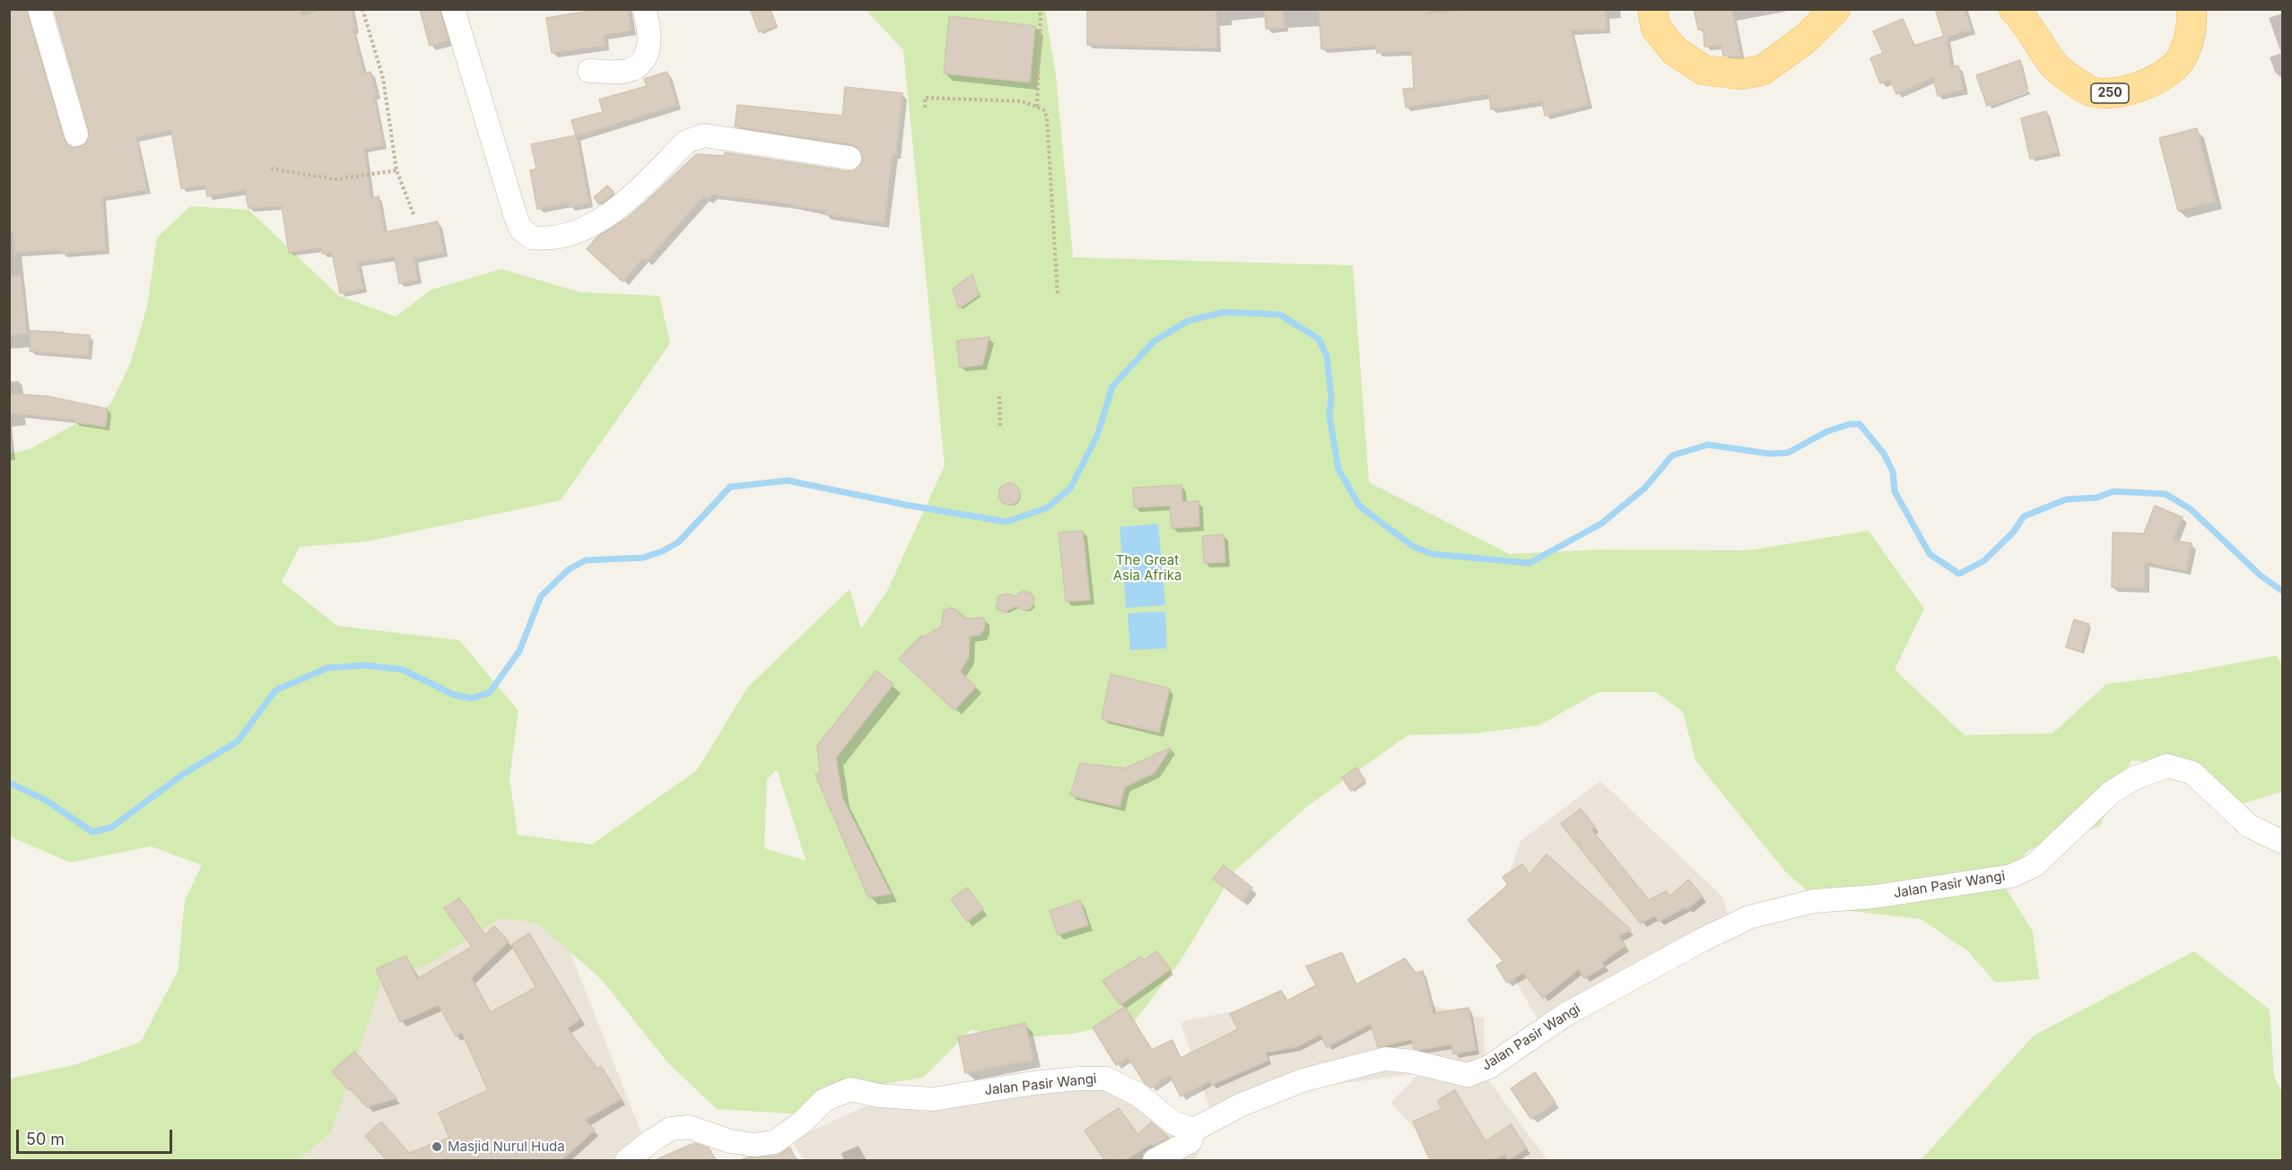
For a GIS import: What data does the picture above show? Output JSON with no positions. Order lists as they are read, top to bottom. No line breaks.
{"streets":{"main road":["250"],"street":["Jalan Pasir Wangi"]},"parks":["The Great Asia Afrika"],"places":["Masjid Nurul Huda"],"scale_bar":"50 m"}
